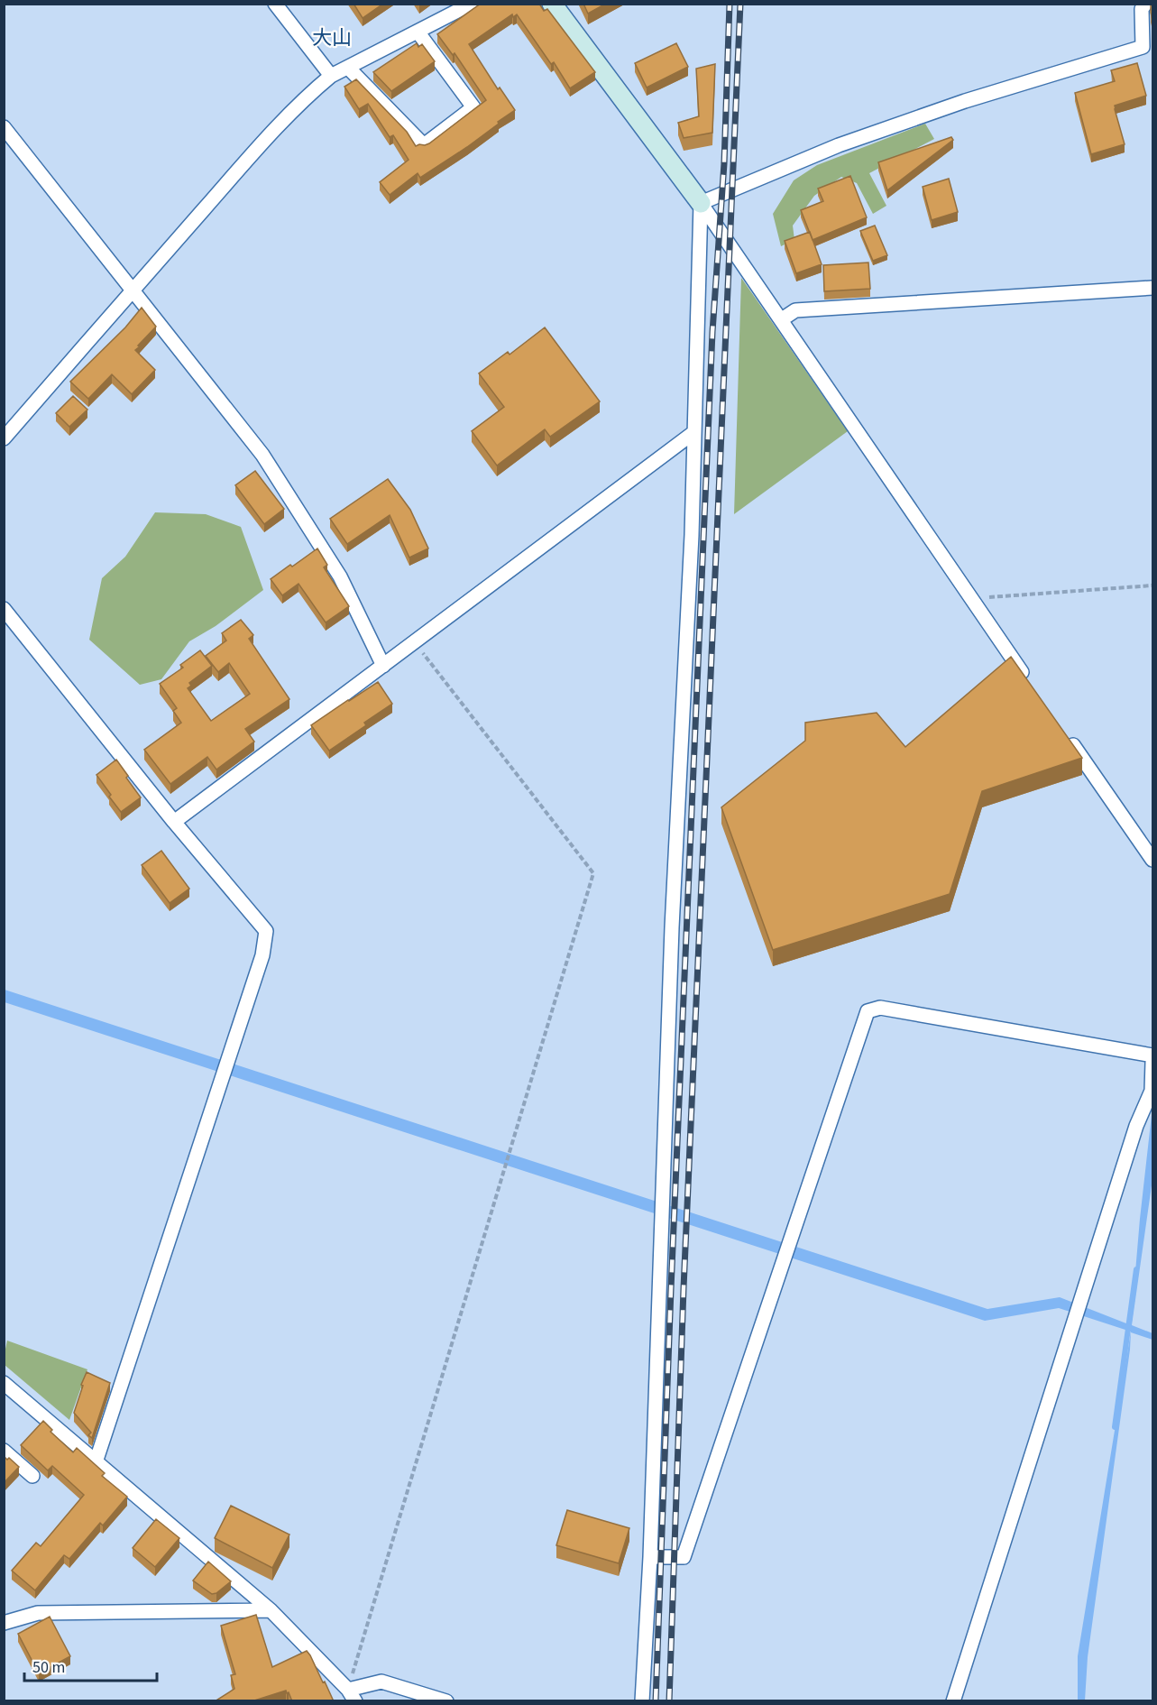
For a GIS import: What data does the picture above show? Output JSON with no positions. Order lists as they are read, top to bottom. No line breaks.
{"districts":["大山"],"scale_bar":"50 m"}
